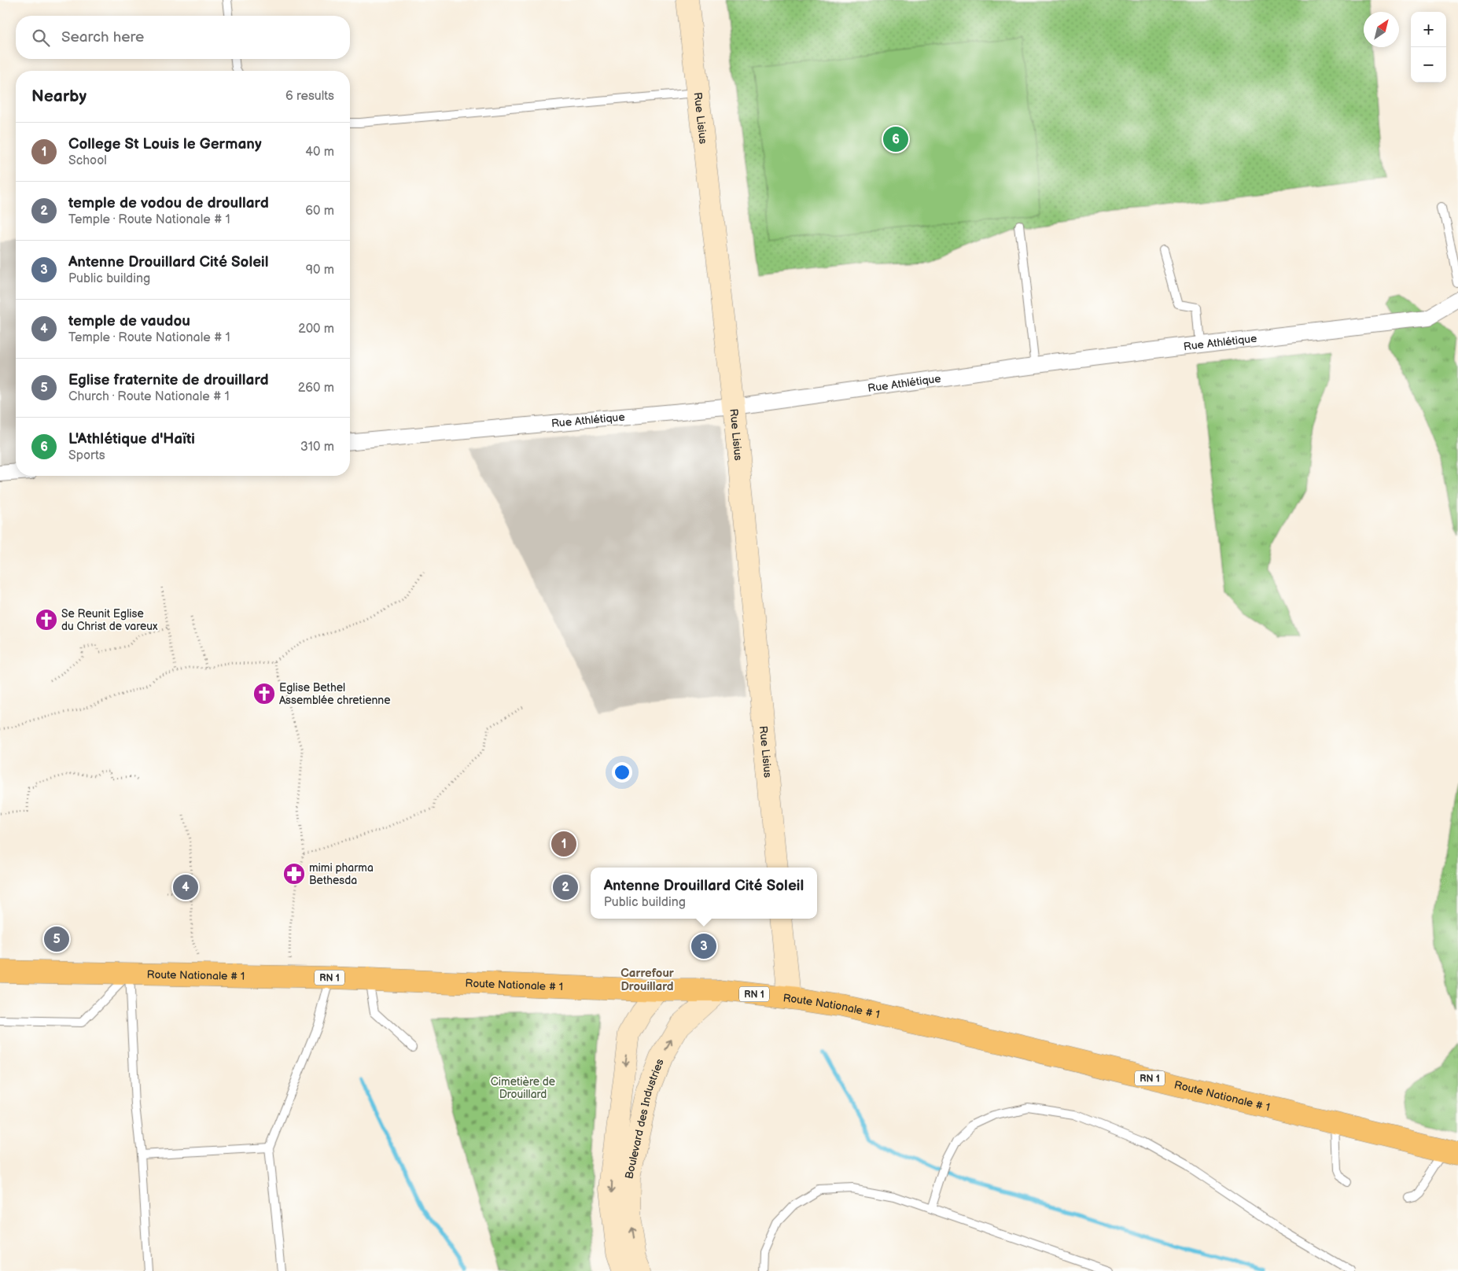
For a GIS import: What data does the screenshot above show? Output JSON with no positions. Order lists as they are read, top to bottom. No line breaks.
{"streets":{"main road":["Route Nationale # 1","RN 1"],"street":["Rue Lisius","Rue Athlétique","Boulevard des Industries"]},"crossings":[["Rue Lisius","Rue Athlétique"],["Route Nationale # 1","Boulevard des Industries"]],"districts":["Carrefour Drouillard"],"parks":["Cimetière de Drouillard"],"places":{"church":["Se Reunit Eglise du Christ de vareux","Eglise Bethel Assemblée chretienne"],"pharmacy":["mimi pharma Bethesda"]},"north":"top right","page":{"map_buttons":["+","−"],"search":"Search here","heading":["Nearby","6 results"],"list":[{"mark":"1","name":"College St Louis le Germany","note":"School","value":"40 m"},{"mark":"2","name":"temple de vodou de droullard","note":"Temple · Route Nationale # 1","value":"60 m"},{"mark":"3","name":"Antenne Drouillard Cité Soleil","note":"Public building","value":"90 m"},{"mark":"4","name":"temple de vaudou","note":"Temple · Route Nationale # 1","value":"200 m"},{"mark":"5","name":"Eglise fraternite de drouillard","note":"Church · Route Nationale # 1","value":"260 m"},{"mark":"6","name":"L'Athlétique d'Haïti","note":"Sports","value":"310 m"}],"pins":["6","1","2","4","5","3"],"popup":["Antenne Drouillard Cité Soleil","Public building"]}}
